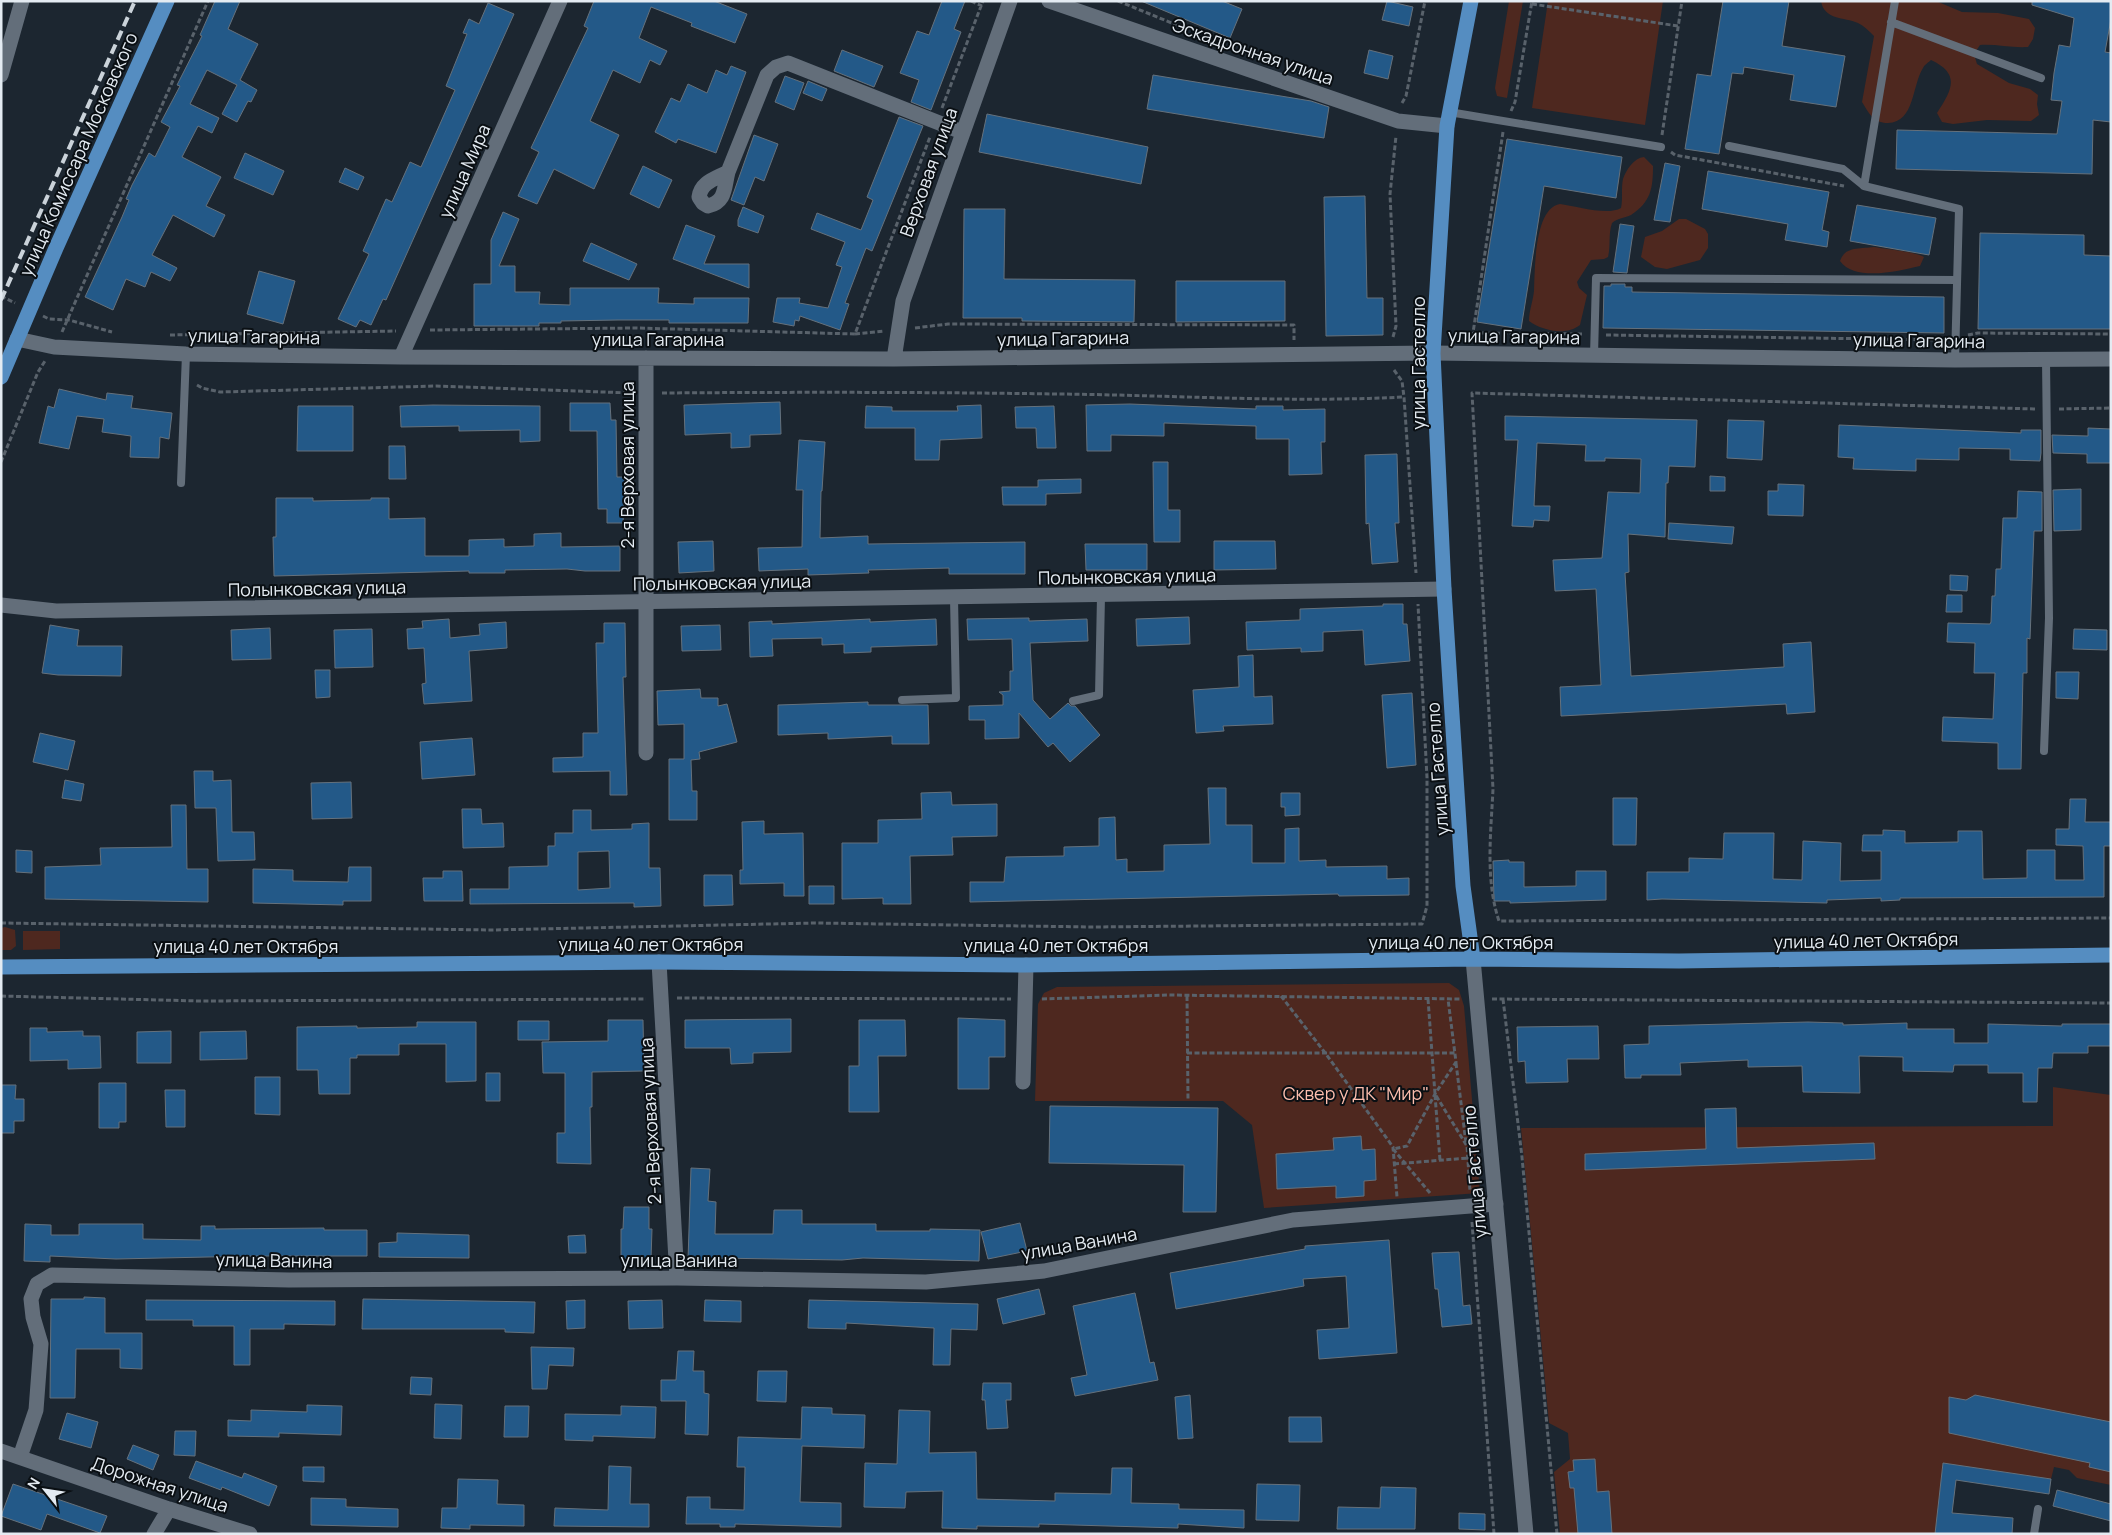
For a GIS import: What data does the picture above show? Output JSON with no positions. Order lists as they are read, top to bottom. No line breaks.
{"streets":{"main road":["улица Комиссара Московского","улица Гастелло","улица 40 лет Октября"],"street":["Эскадронная улица","улица Мира","Верховая улица","улица Гагарина","2-я Верховая улица","Полынковская улица","улица Ванина","Дорожная улица"]},"crossings":[["Эскадронная улица","улица Гастелло"],["улица Комиссара Московского","улица Гагарина"],["улица Мира","улица Гагарина"],["Верховая улица","улица Гагарина"],["улица Гагарина","улица Гастелло"],["улица Гагарина","2-я Верховая улица"],["улица Гастелло","Полынковская улица"],["улица Гастелло","улица 40 лет Октября"],["улица Гастелло","улица Ванина"],["2-я Верховая улица","Полынковская улица"],["2-я Верховая улица","улица 40 лет Октября"],["2-я Верховая улица","улица Ванина"],["улица Ванина","Дорожная улица"]],"parks":["Сквер у ДК \"Мир\""],"north":"top left"}
